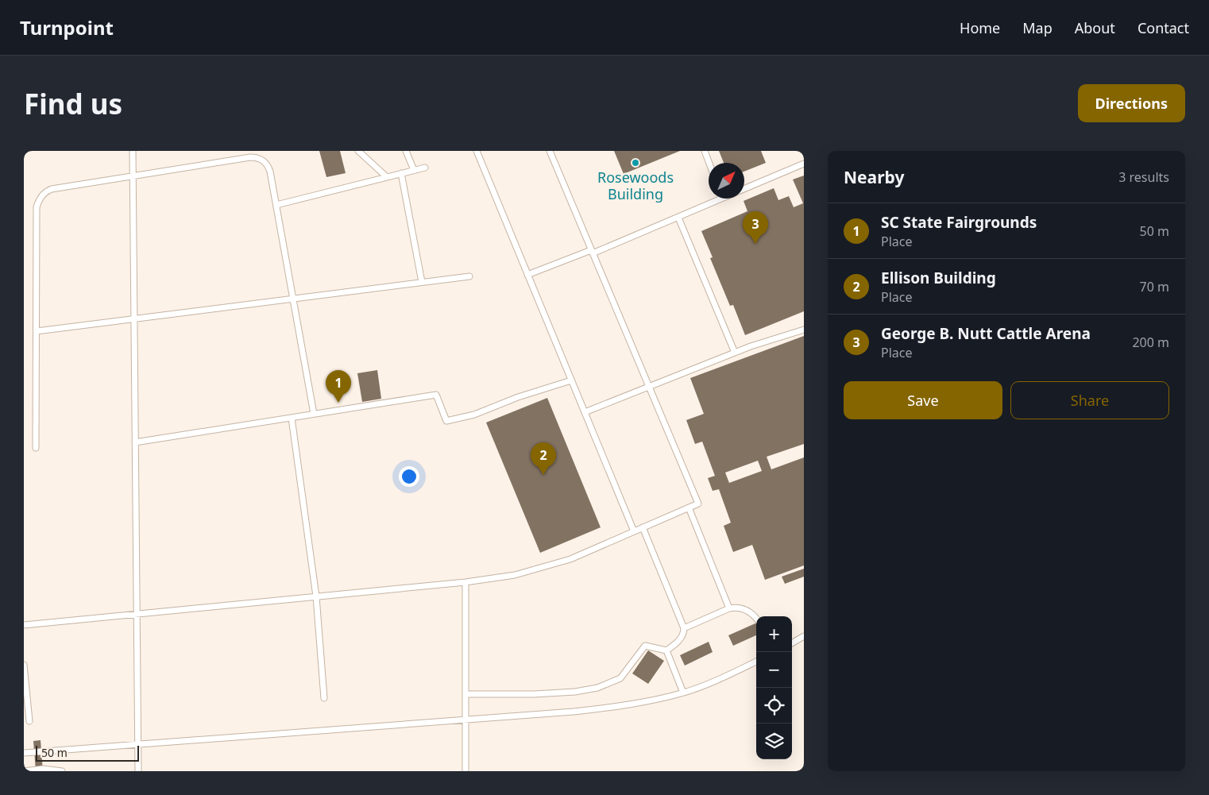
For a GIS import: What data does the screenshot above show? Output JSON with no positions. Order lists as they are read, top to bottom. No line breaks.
{"places":["Rosewoods Building"],"scale_bar":"50 m","north":"top right","page":{"header":"Turnpoint","nav":["Home","Map","About","Contact"],"buttons":["Directions",["Save","Share"]],"title":"Find us","heading":["Nearby","3 results"],"list":[{"mark":"1","name":"SC State Fairgrounds","note":"Place","value":"50 m"},{"mark":"2","name":"Ellison Building","note":"Place","value":"70 m"},{"mark":"3","name":"George B. Nutt Cattle Arena","note":"Place","value":"200 m"}],"pins":["3","1","2"],"map_buttons":["+","−"],"scale":"50 m"}}
